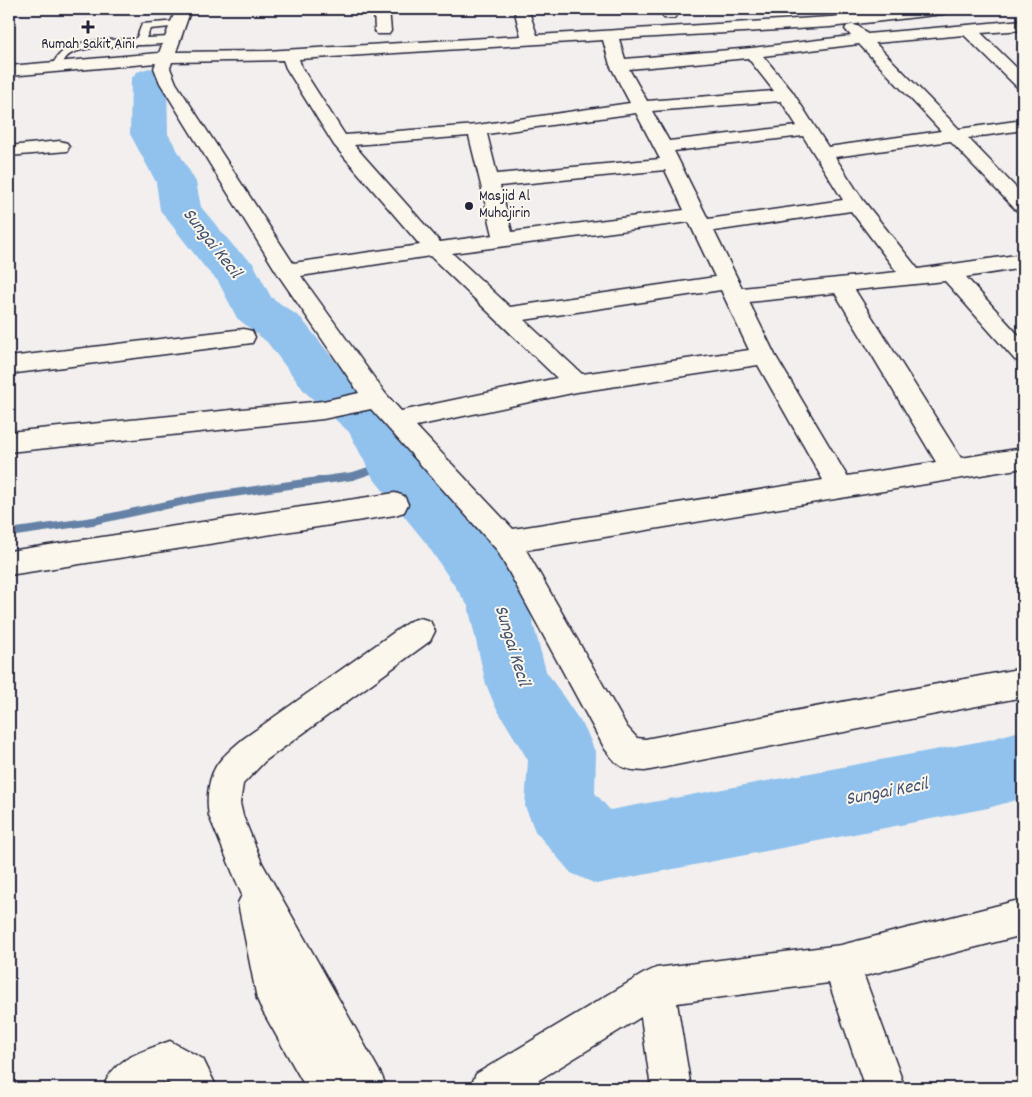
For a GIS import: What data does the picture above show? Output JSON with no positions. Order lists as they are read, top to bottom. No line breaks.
{"water":["Sungai Kecil"],"places":{"health":["Rumah Sakit Aini"],"other":["Masjid Al Muhajirin"]}}
